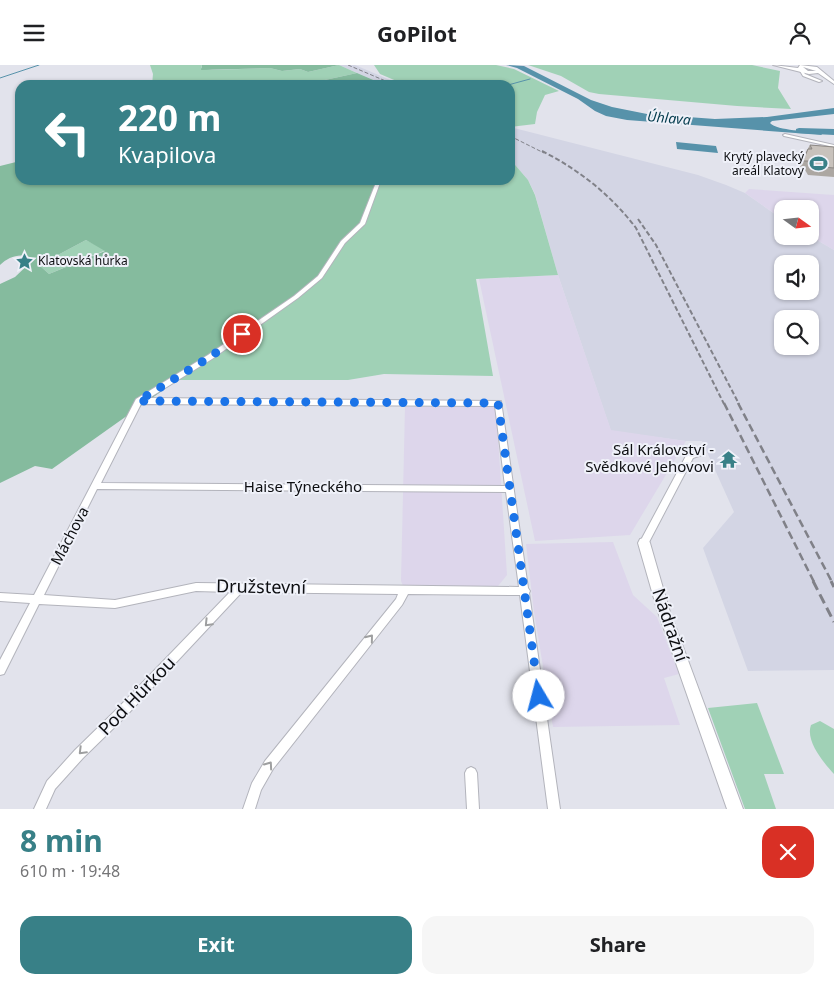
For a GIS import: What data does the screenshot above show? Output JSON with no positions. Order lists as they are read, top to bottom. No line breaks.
{"streets":{"street":["Haise Týneckého","Máchova","Družstevní","Nádražní","Pod Hůrkou"]},"crossings":[["Haise Týneckého","Máchova"],["Máchova","Družstevní"],["Družstevní","Pod Hůrkou"]],"one_way":["Pod Hůrkou"],"water":["Úhlava"],"places":{"sports":["Krytý plavecký areál Klatovy"],"place":["Klatovská hůrka"],"temple":["Sál Království - Svědkové Jehovovi"]},"north":"right","page":{"header":"GoPilot","turn":["220 m","Kvapilova"],"heading":["8 min","610 m · 19:48"],"buttons":["Exit","Share"]}}
